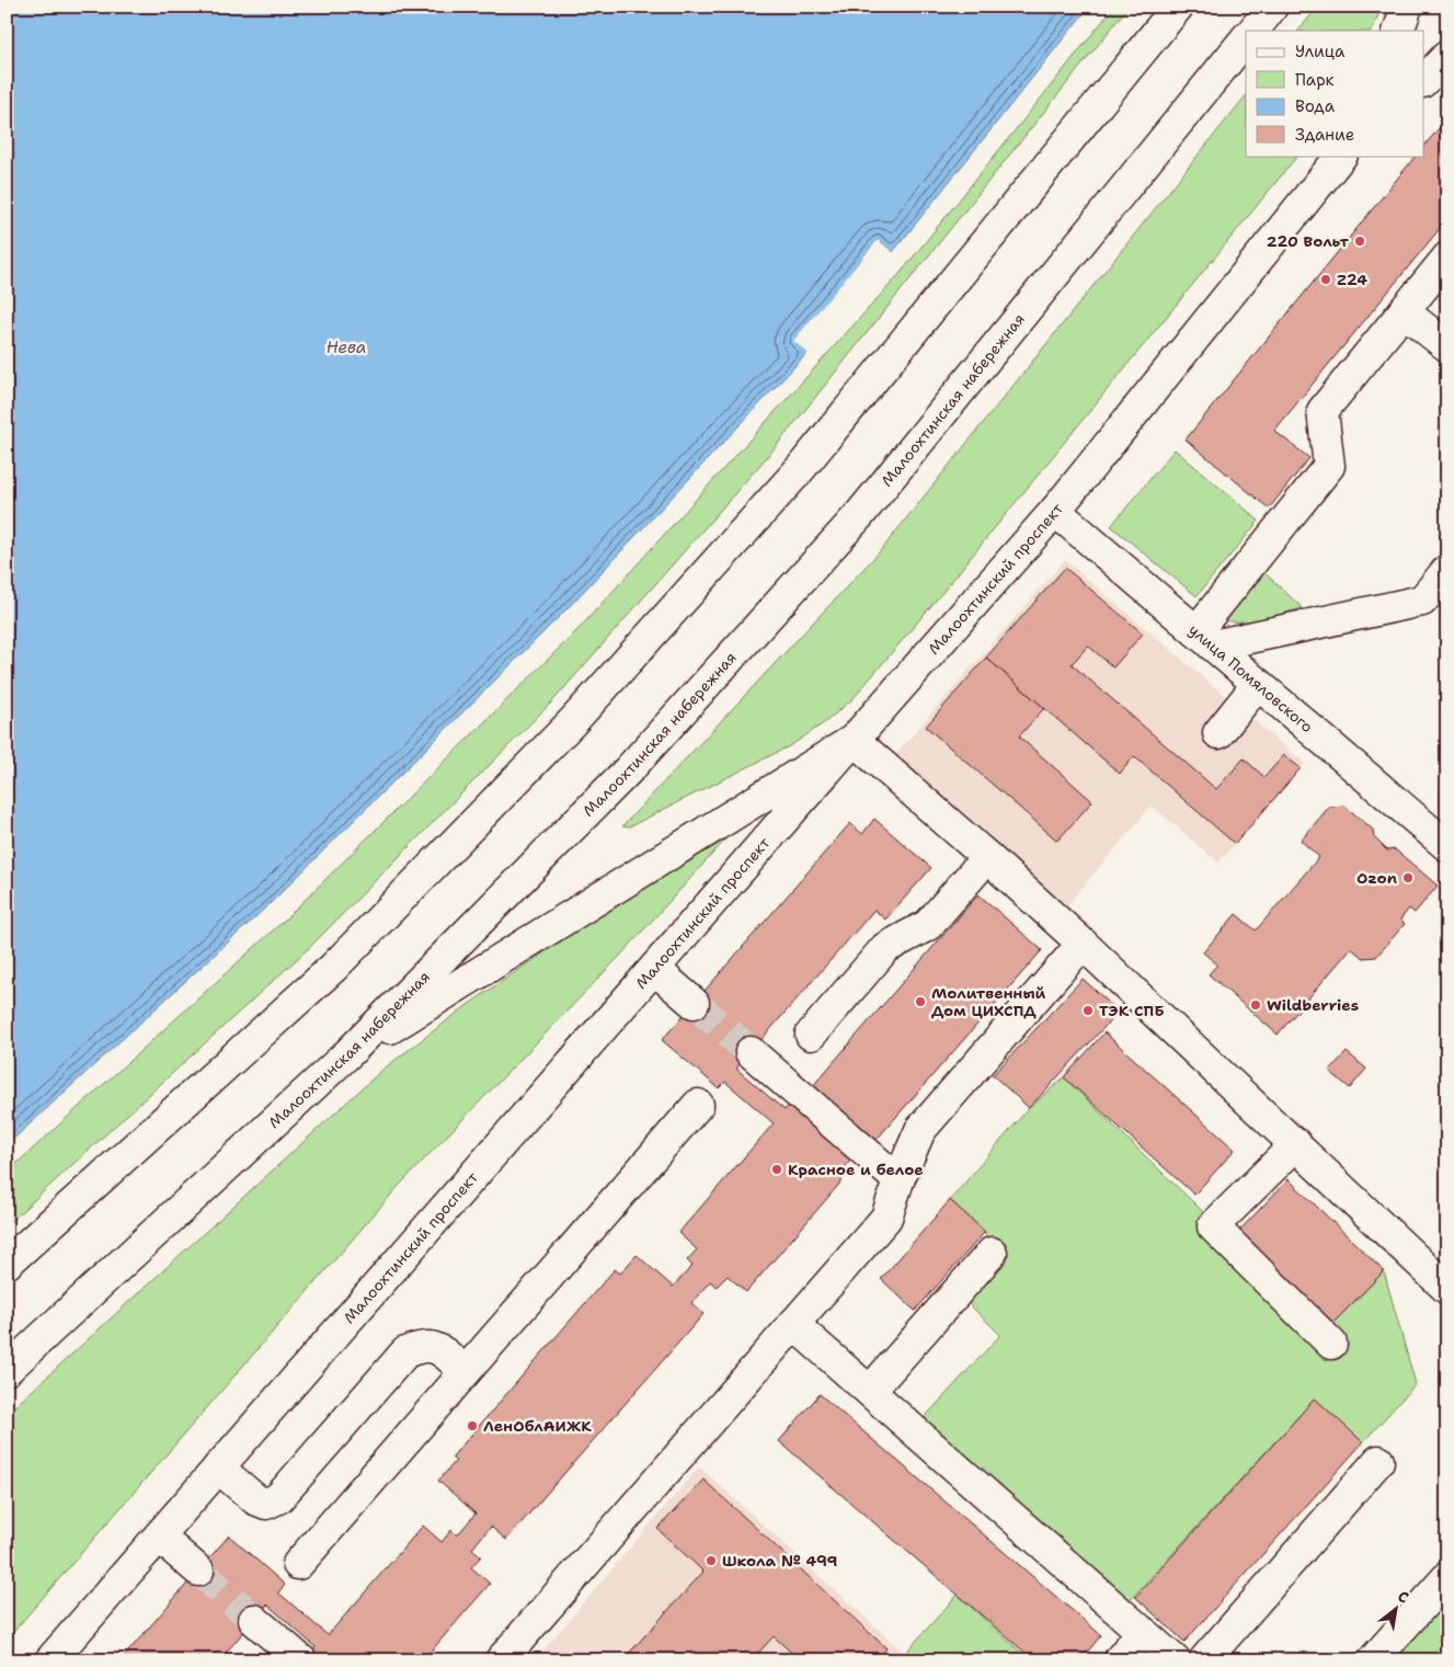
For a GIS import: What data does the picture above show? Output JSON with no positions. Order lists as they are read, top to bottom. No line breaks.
{"streets":{"main road":["Малоохтинская набережная","Малоохтинский проспект","улица Помяловского"]},"crossings":[["Малоохтинский проспект","улица Помяловского"]],"water":["Нева"],"places":["220 Вольт","Z24","Ozon","Молитвенный Дом ЦИХСПД","Wildberries","ТЭК СПБ","Красное и белое","ЛенОблАИЖК","Школа № 499"],"legend":["Улица","Парк","Вода","Здание"],"north":"top right"}
